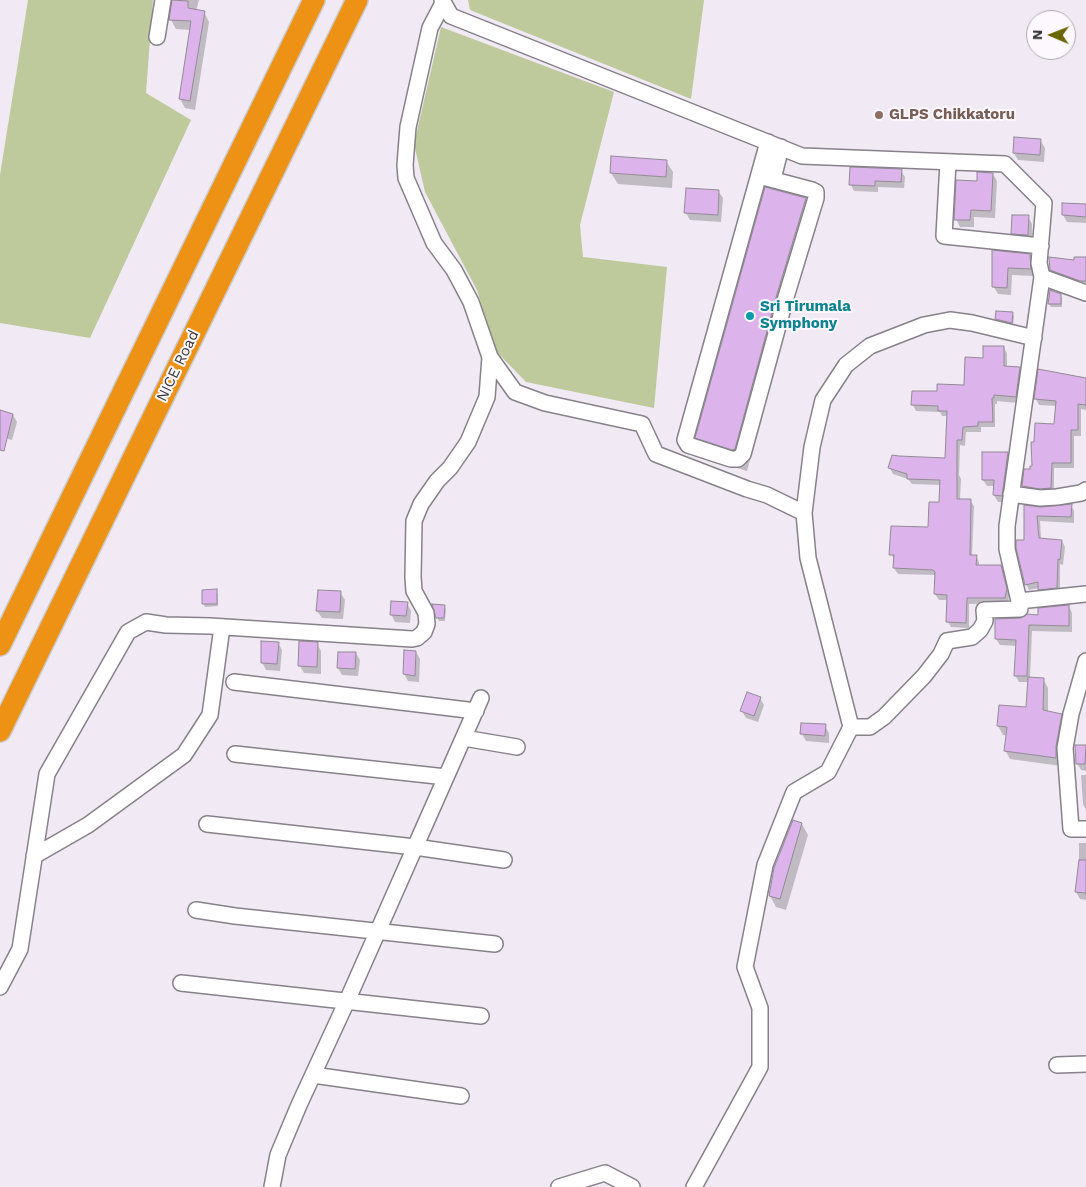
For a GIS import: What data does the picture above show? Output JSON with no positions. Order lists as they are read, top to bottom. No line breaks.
{"streets":{"highway":["NICE Road"]},"places":["GLPS Chikkatoru","Sri Tirumala Symphony"],"north":"left"}
